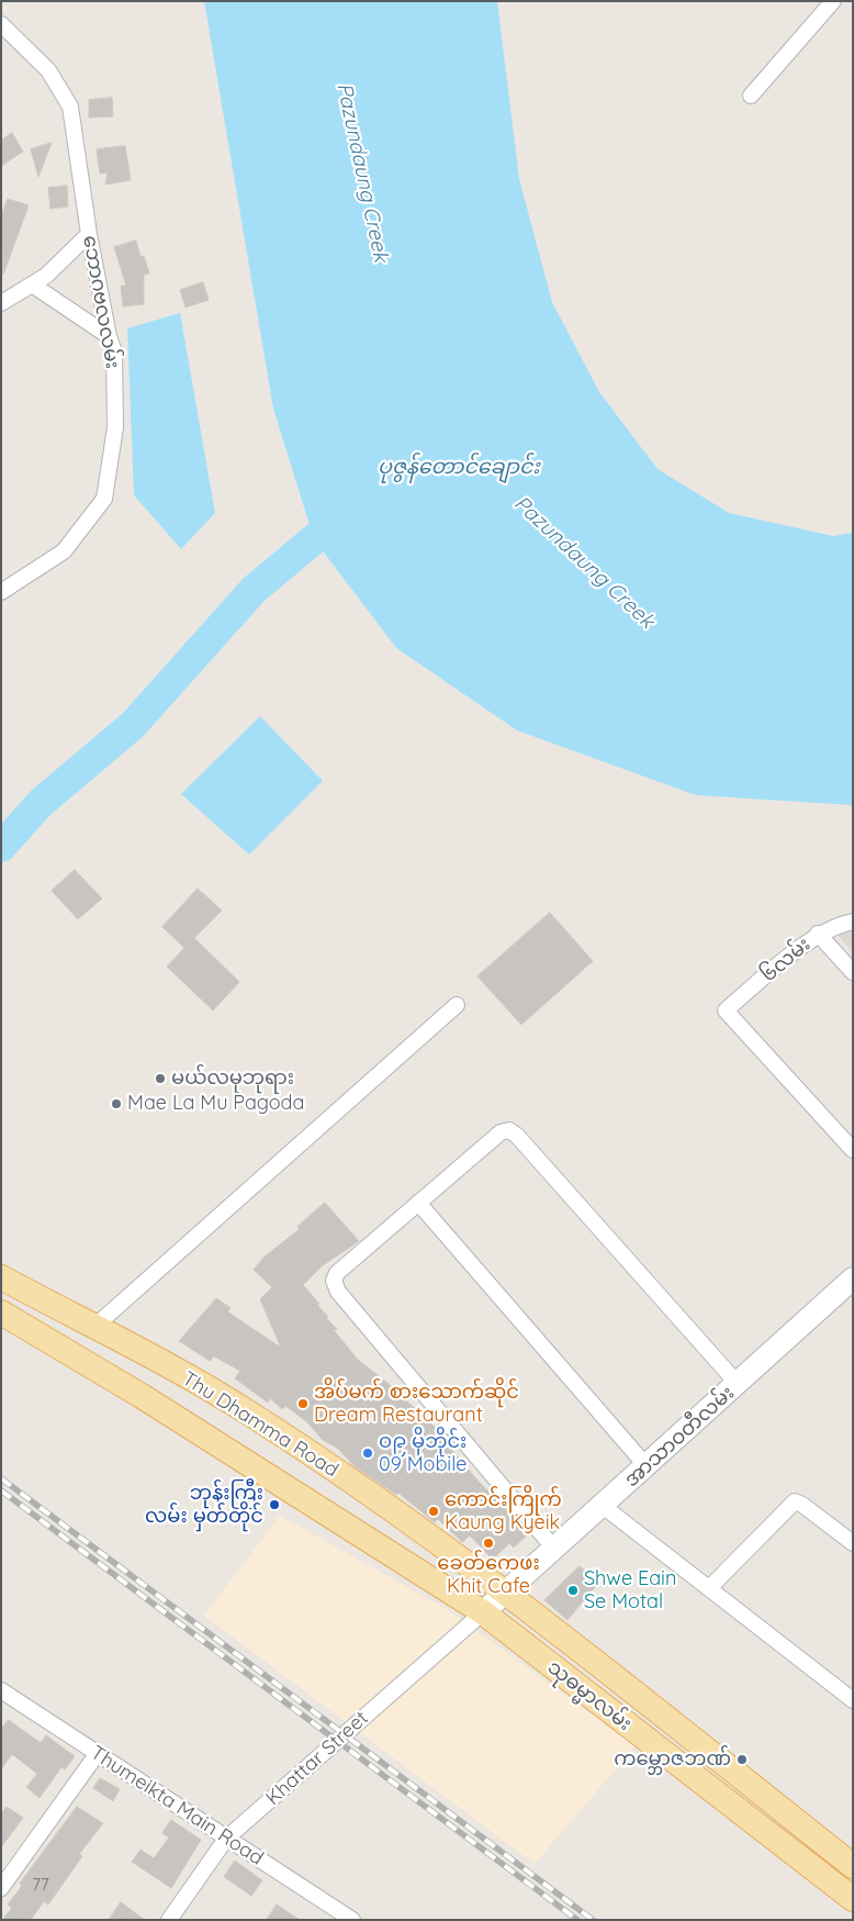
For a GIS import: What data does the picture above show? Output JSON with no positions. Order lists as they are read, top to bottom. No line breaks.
{"streets":{"main road":["Thu Dhamma Road","အာသာဝတီလမ်း","သုဓမ္မာလမ်း"],"street":["ဘောဂဗလလမ်း","၆လမ်း","Khattar Street","Thumeikta Main Road"]},"crossings":[["Thu Dhamma Road","အာသာဝတီလမ်း"],["Thu Dhamma Road","သုဓမ္မာလမ်း"],["Thu Dhamma Road","Khattar Street"],["အာသာဝတီလမ်း","သုဓမ္မာလမ်း"],["အာသာဝတီလမ်း","Khattar Street"],["သုဓမ္မာလမ်း","Khattar Street"],["Khattar Street","Thumeikta Main Road"]],"water":["Pazundaung Creek","ပုဇွန်တောင်ချောင်း"],"places":["မယ်လမုဘုရား","Mae La Mu Pagoda","အိပ်မက် စားသောက်ဆိုင် Dream Restaurant","ဝ၉ မိုဘိုင်း 09 Mobile","ဘုန်းကြီး လမ်း မှတ်တိုင်","ကောင်းကြိုက် Kaung Kyeik","ခေတ်ကေဖး Khit Cafe","Shwe Eain Se Motal","ကမ္ဘောဇဘဏ်"],"house_numbers":["77"]}
